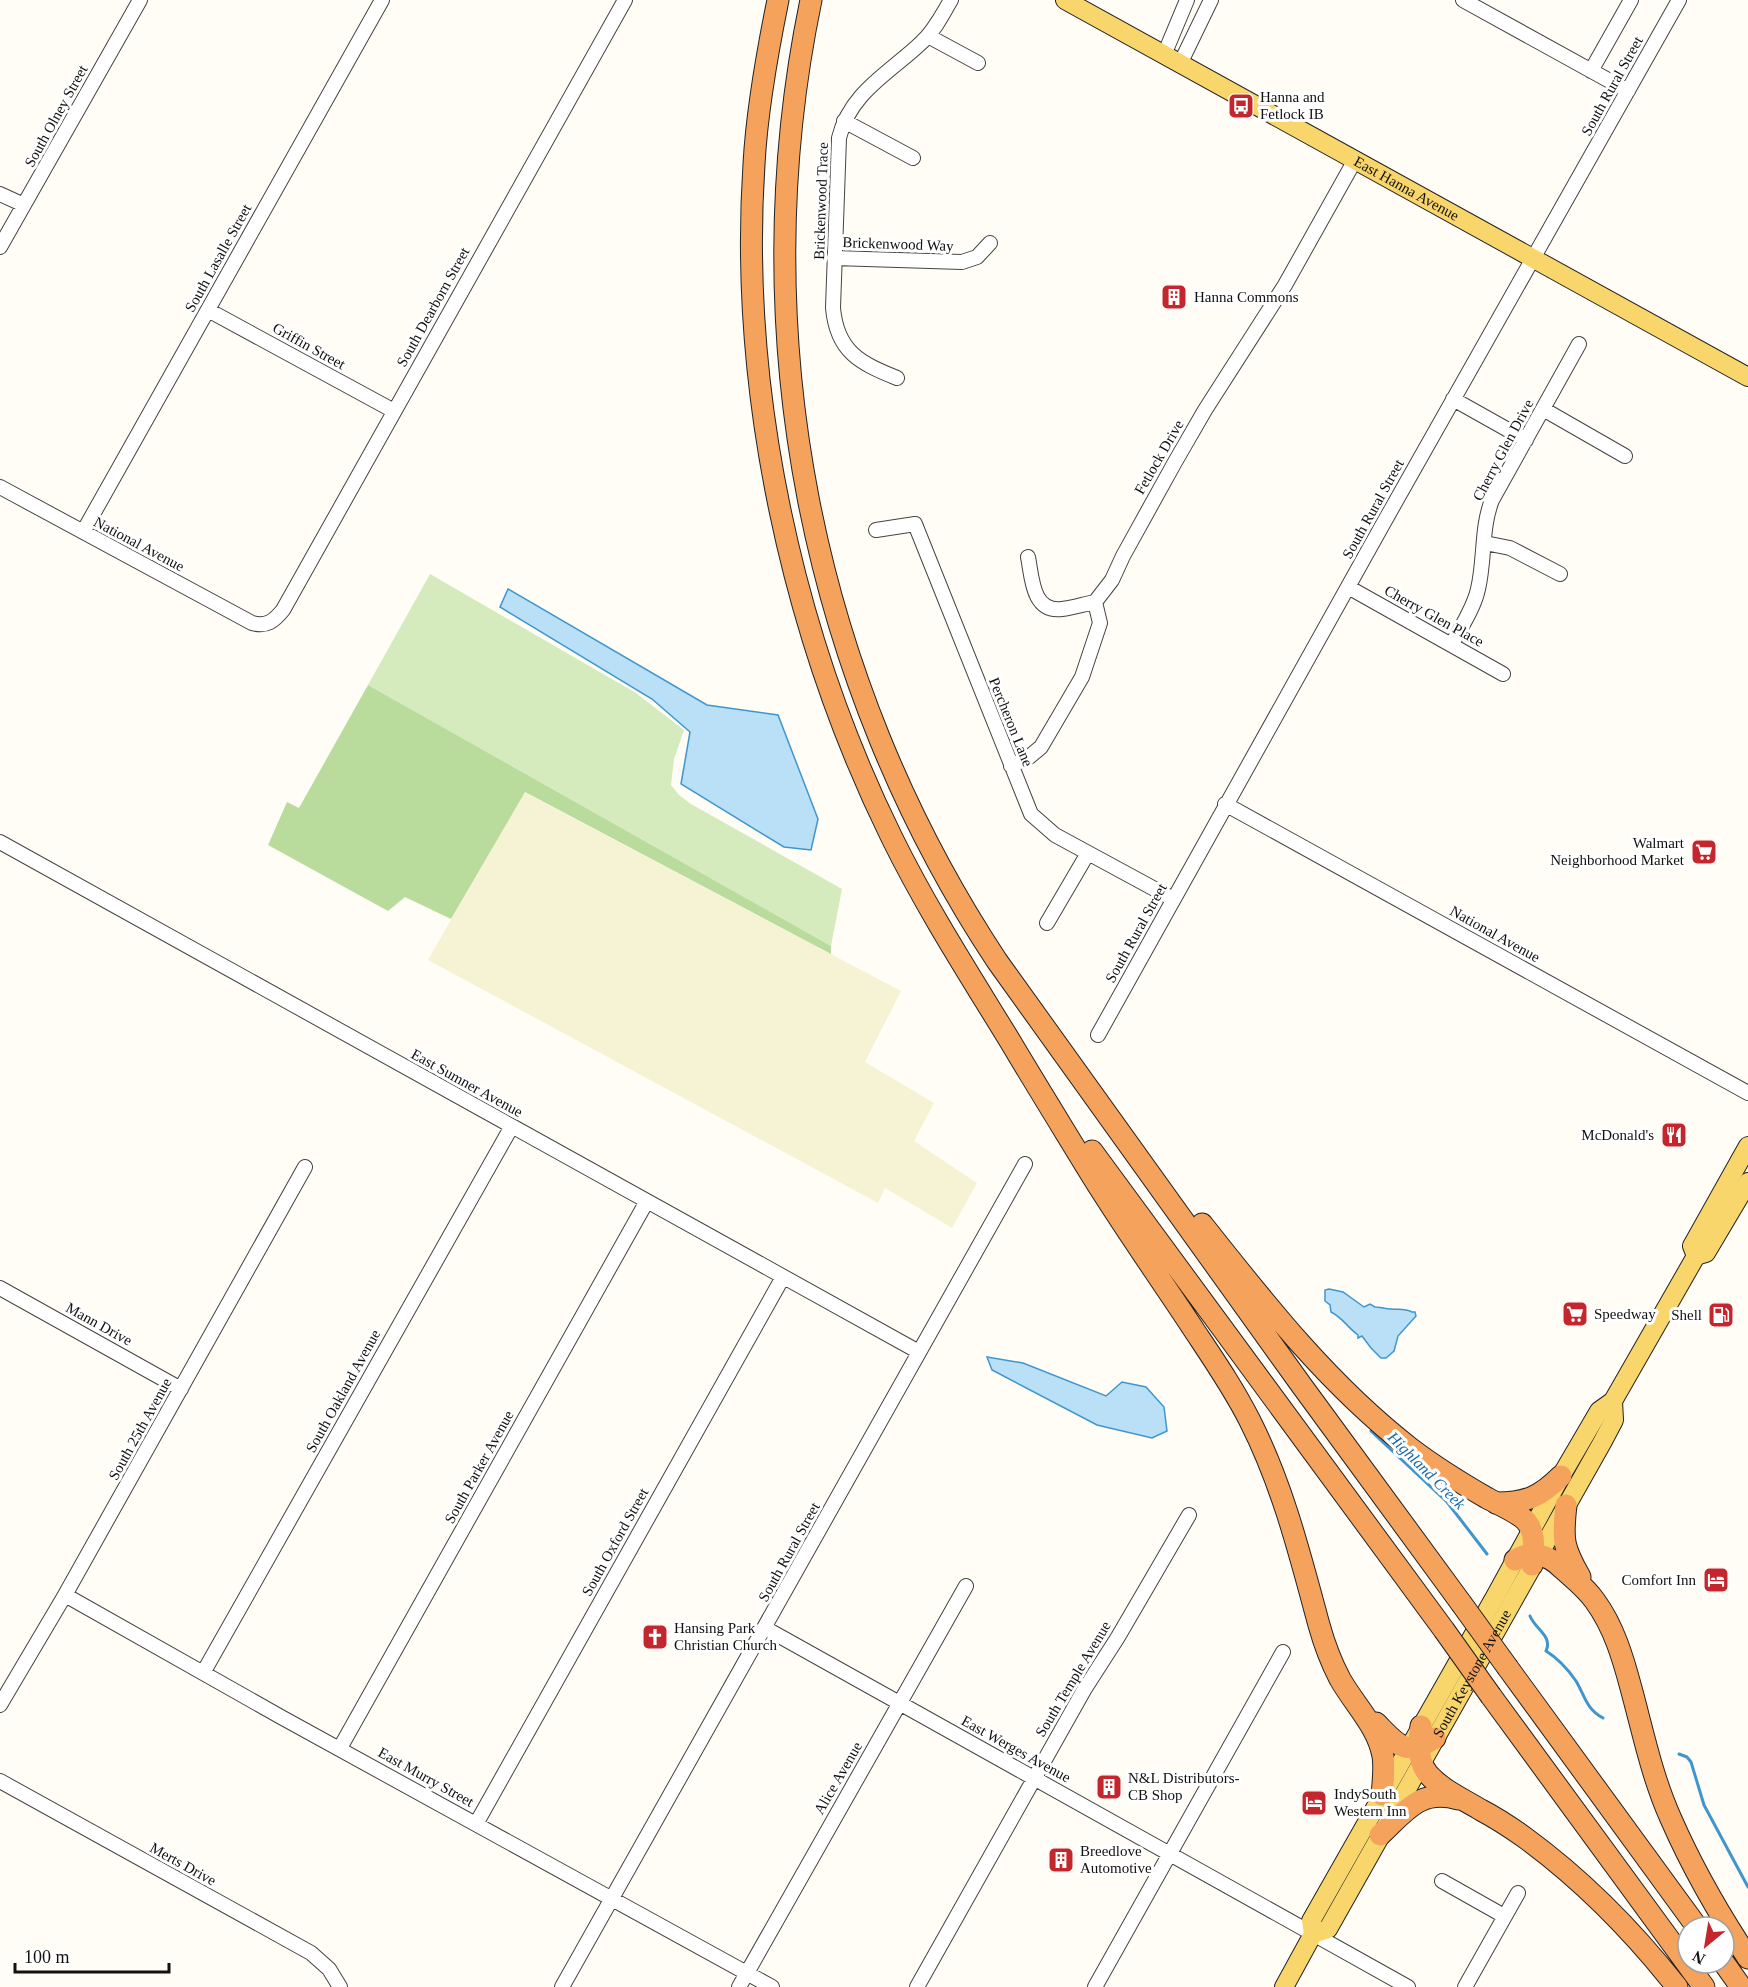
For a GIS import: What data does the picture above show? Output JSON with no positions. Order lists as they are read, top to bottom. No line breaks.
{"streets":{"main road":["East Hanna Avenue","South Keystone Avenue"],"street":["South Rural Street","South Olney Street","Brickenwood Trace","Brickenwood Way","South Lasalle Street","South Dearborn Street","Griffin Street","Cherry Glen Drive","Fetlock Drive","National Avenue","Cherry Glen Place","Percheron Lane","East Sumner Avenue","Mann Drive","South Oakland Avenue","South 25th Avenue","South Parker Avenue","South Oxford Street","South Temple Avenue","East Werges Avenue","East Murry Street","Alice Avenue","Merts Drive"]},"crossings":[["South Rural Street","East Hanna Avenue"],["South Rural Street","National Avenue"],["South Rural Street","Cherry Glen Place"],["South Rural Street","Percheron Lane"],["South Rural Street","East Sumner Avenue"],["South Rural Street","East Werges Avenue"],["South Rural Street","East Murry Street"],["East Hanna Avenue","Fetlock Drive"],["Brickenwood Trace","Brickenwood Way"],["South Lasalle Street","Griffin Street"],["South Lasalle Street","National Avenue"],["South Dearborn Street","Griffin Street"],["South Dearborn Street","National Avenue"],["Cherry Glen Drive","Cherry Glen Place"],["East Sumner Avenue","South Oakland Avenue"],["East Sumner Avenue","South Parker Avenue"],["East Sumner Avenue","South Oxford Street"],["Mann Drive","South 25th Avenue"],["South Oakland Avenue","East Murry Street"],["South 25th Avenue","East Murry Street"],["South Parker Avenue","East Murry Street"],["South Oxford Street","East Murry Street"],["South Keystone Avenue","East Werges Avenue"],["South Temple Avenue","East Werges Avenue"],["East Werges Avenue","Alice Avenue"],["East Murry Street","Alice Avenue"]],"water":["Highland Creek"],"places":{"bus stop":["Hanna and Fetlock IB"],"building":["Hanna Commons","N&L Distributors- CB Shop","Breedlove Automotive"],"supermarket":["Walmart Neighborhood Market","Speedway"],"restaurant":["McDonald's"],"fuel station":["Shell"],"hotel":["Comfort Inn","IndySouth Western Inn"],"church":["Hansing Park Christian Church"]},"scale_bar":"100 m","north":"bottom left"}
